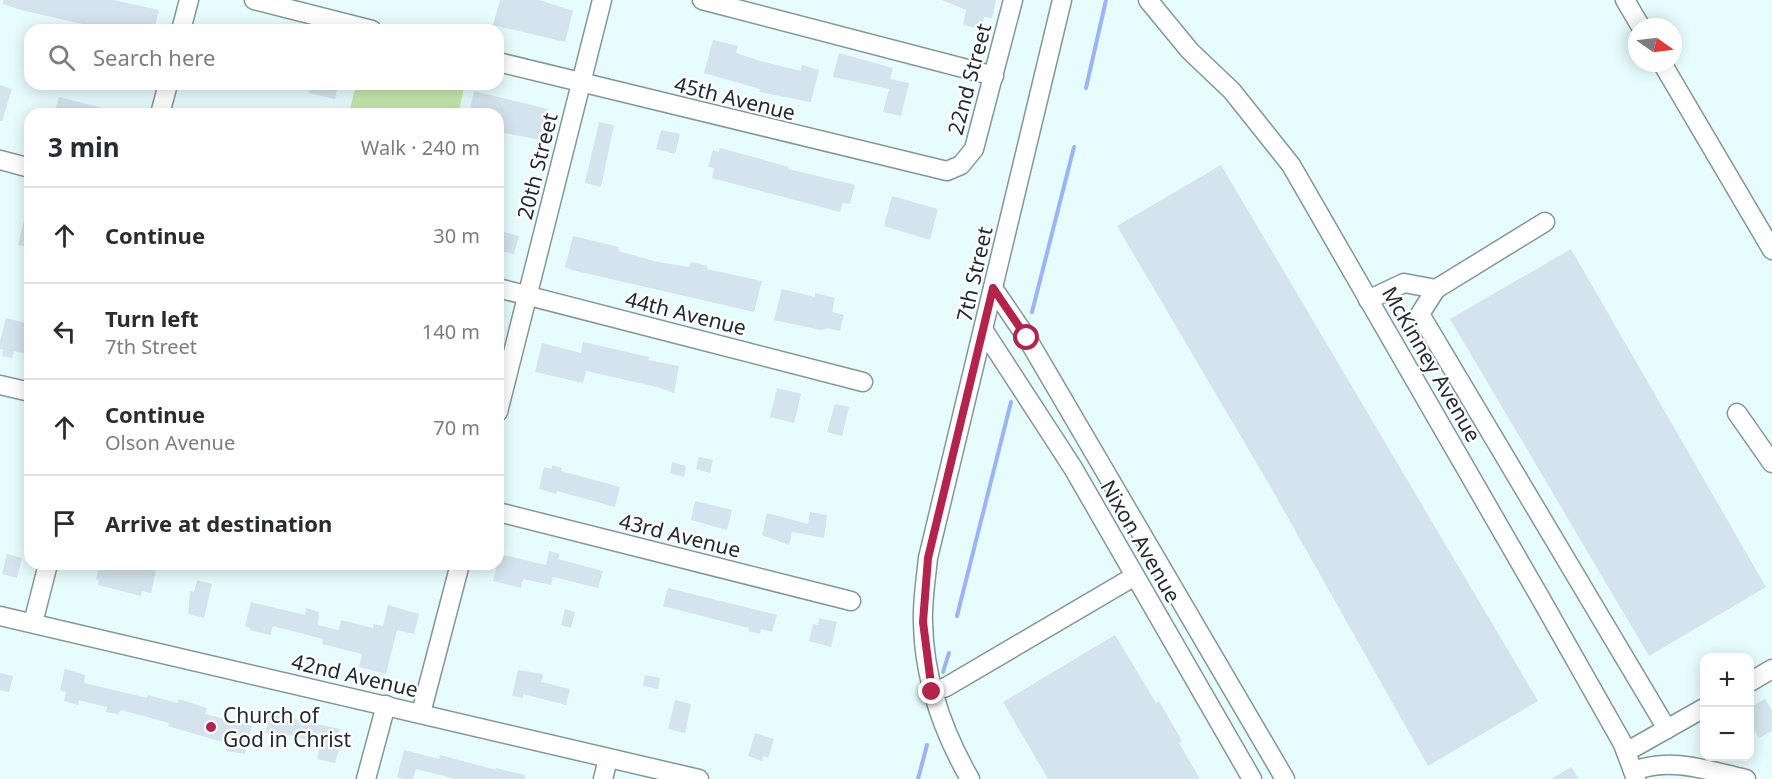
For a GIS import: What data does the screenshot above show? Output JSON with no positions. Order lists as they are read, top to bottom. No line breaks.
{"streets":{"street":["22nd Street","45th Avenue","20th Street","7th Street","44th Avenue","McKinney Avenue","43rd Avenue","Nixon Avenue","42nd Avenue"]},"crossings":[["22nd Street","45th Avenue"],["45th Avenue","20th Street"],["20th Street","44th Avenue"],["7th Street","Nixon Avenue"]],"places":["Church of God in Christ"],"north":"right","page":{"search":"Search here","heading":["3 min","Walk · 240 m"],"list":[["Continue","30 m"],["Turn left","7th Street","140 m"],["Continue","Olson Avenue","70 m"],"Arrive at destination"],"map_buttons":["+","−"]}}
